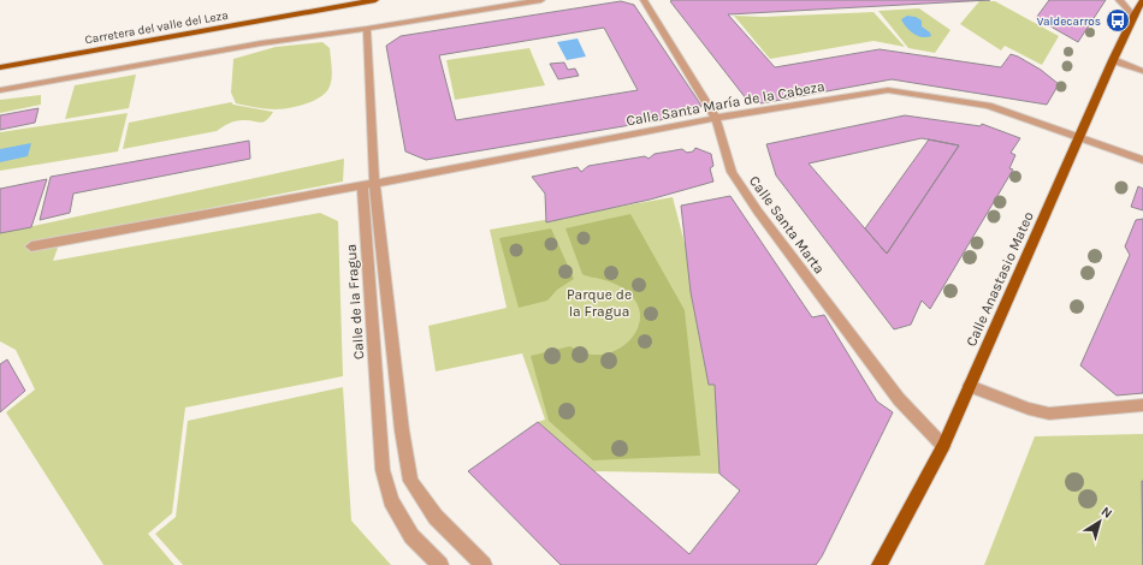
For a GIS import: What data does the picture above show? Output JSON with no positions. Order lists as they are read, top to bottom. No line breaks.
{"streets":{"main road":["Carretera del valle del Leza","Calle Anastasio Mateo"],"street":["Calle Santa María de la Cabeza","Calle Santa Marta","Calle de la Fragua"]},"crossings":[["Calle Santa María de la Cabeza","Calle Santa Marta"],["Calle Santa María de la Cabeza","Calle Anastasio Mateo"],["Calle Santa María de la Cabeza","Calle de la Fragua"],["Calle Santa Marta","Calle Anastasio Mateo"]],"parks":["Parque de la Fragua"],"places":{"bus stop":["Valdecarros"]},"north":"top right"}
